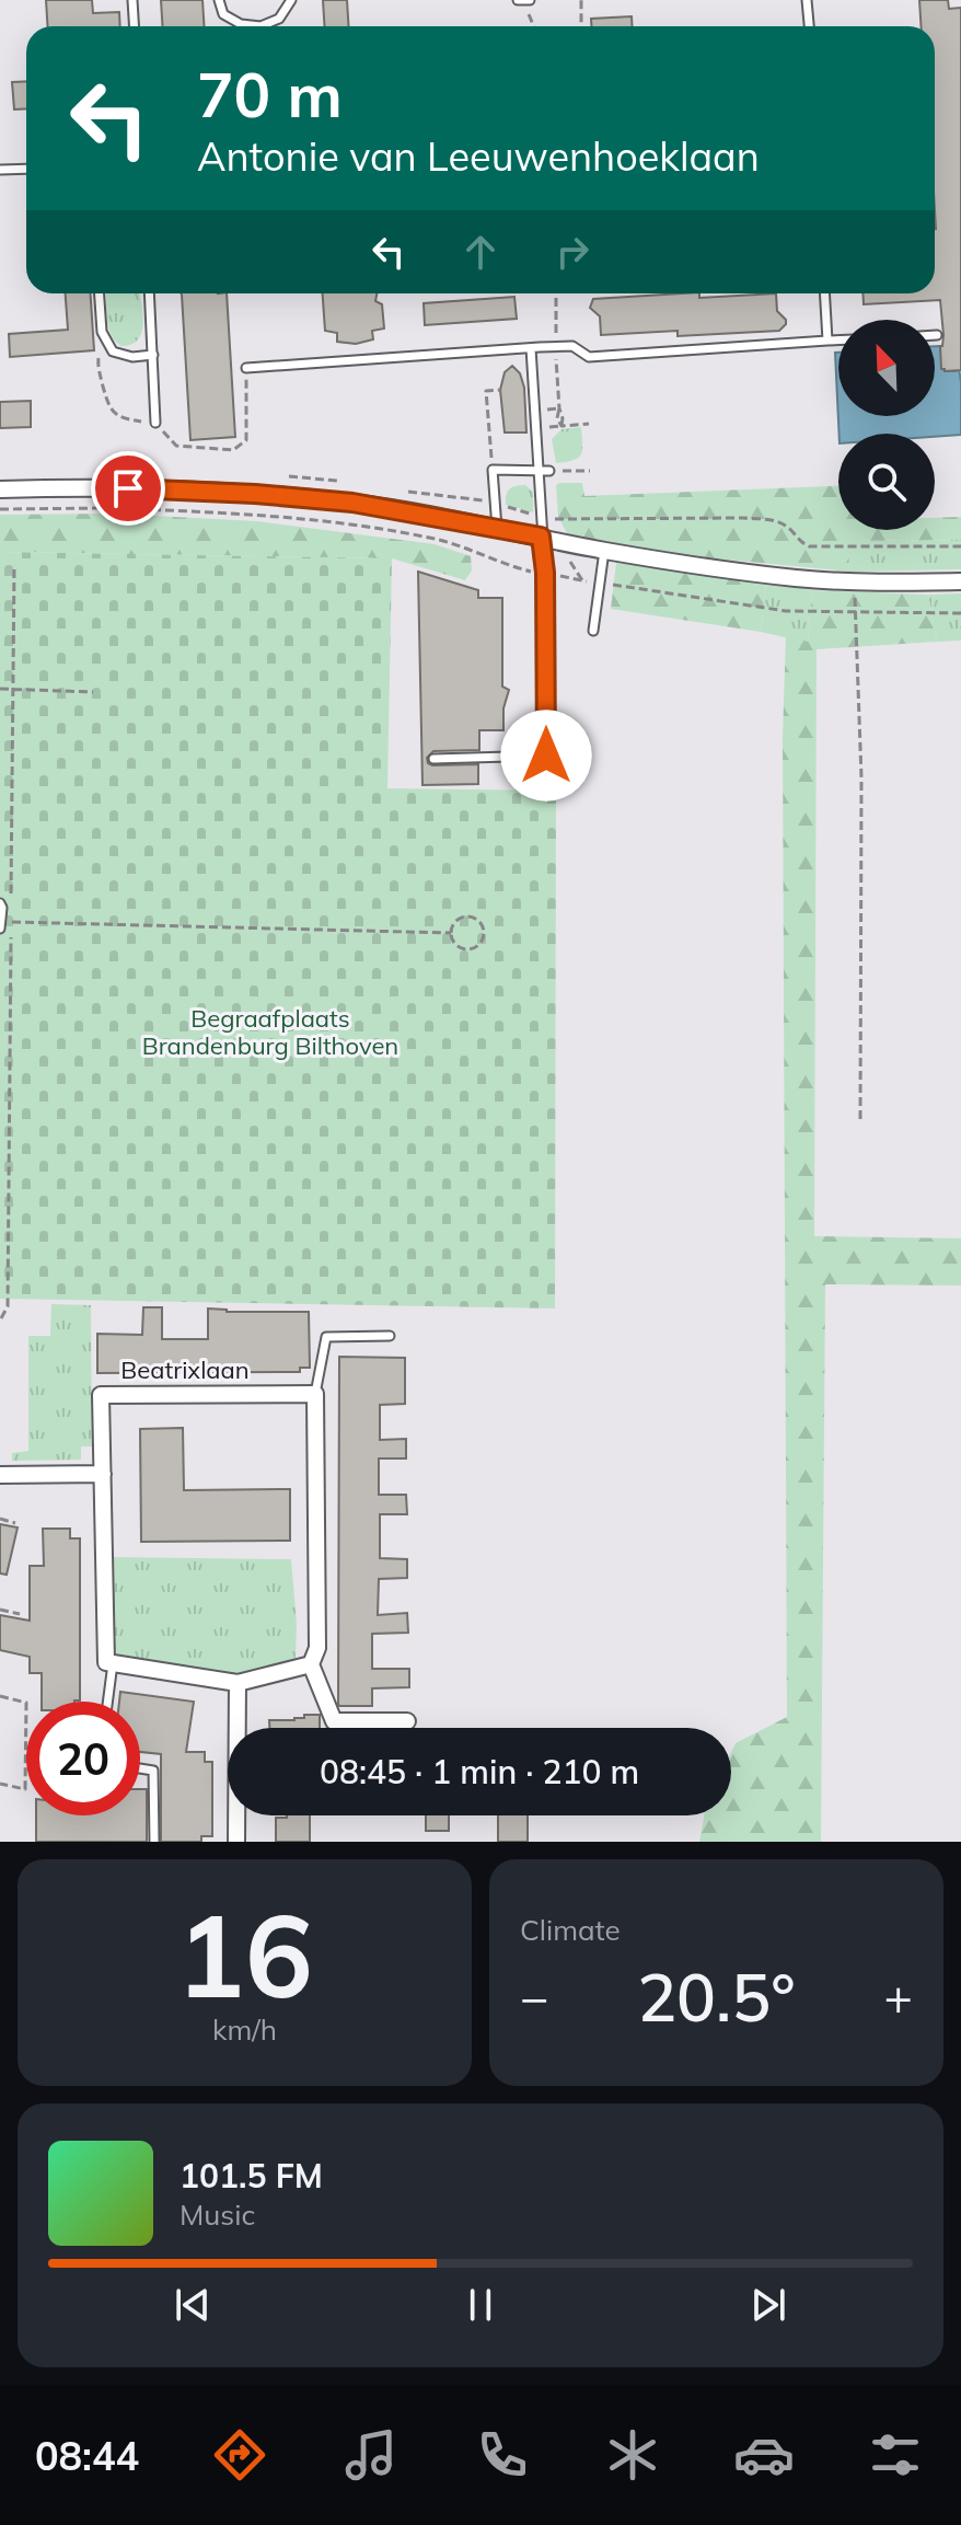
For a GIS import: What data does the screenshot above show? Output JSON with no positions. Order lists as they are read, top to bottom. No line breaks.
{"streets":{"street":["Beatrixlaan"]},"parks":["Begraafplaats Brandenburg Bilthoven"],"north":"top left","page":{"turn":["70 m","Antonie van Leeuwenhoeklaan"],"limit":"20","trip":"08:45 · 1 min · 210 m","tile":[["16","km/h"],"Climate"],"heat":["−","20.5°","+"],"song":["101.5 FM","Music"],"tabs":"08:44"}}
